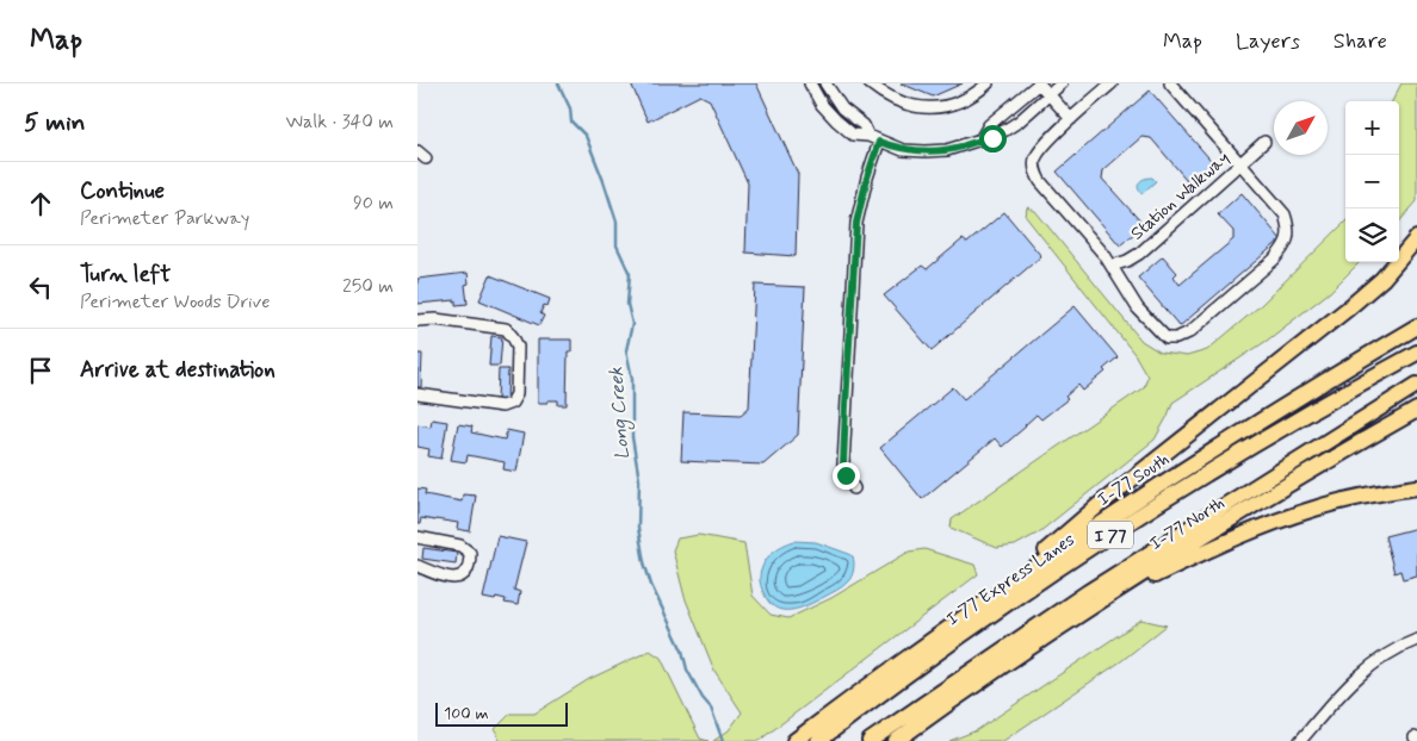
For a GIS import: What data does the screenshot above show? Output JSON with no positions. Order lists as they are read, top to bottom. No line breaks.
{"streets":{"highway":["I-77 South","I-77 North","I 77","I 77 Express Lanes"],"street":["Station Walkway"]},"water":["Long Creek"],"scale_bar":"100 m","north":"top right","page":{"header":"Map","nav":["Map","Layers","Share"],"heading":["5 min","Walk · 340 m"],"map_buttons":["+","−"],"list":[["Continue","Perimeter Parkway","90 m"],["Turn left","Perimeter Woods Drive","250 m"],"Arrive at destination"],"scale":"100 m"}}
